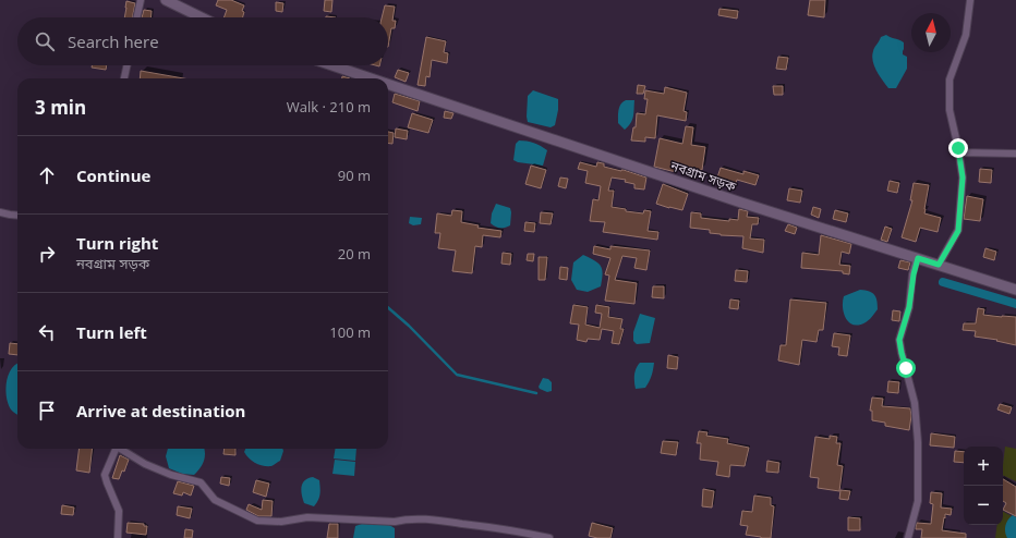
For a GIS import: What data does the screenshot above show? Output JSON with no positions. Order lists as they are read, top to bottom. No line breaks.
{"streets":{"main road":["নবগ্রাম সড়ক"]},"north":"top","page":{"search":"Search here","heading":["3 min","Walk · 210 m"],"list":[["Continue","90 m"],["Turn right","নবগ্রাম সড়ক","20 m"],["Turn left","100 m"],"Arrive at destination"],"map_buttons":["+","−"]}}
